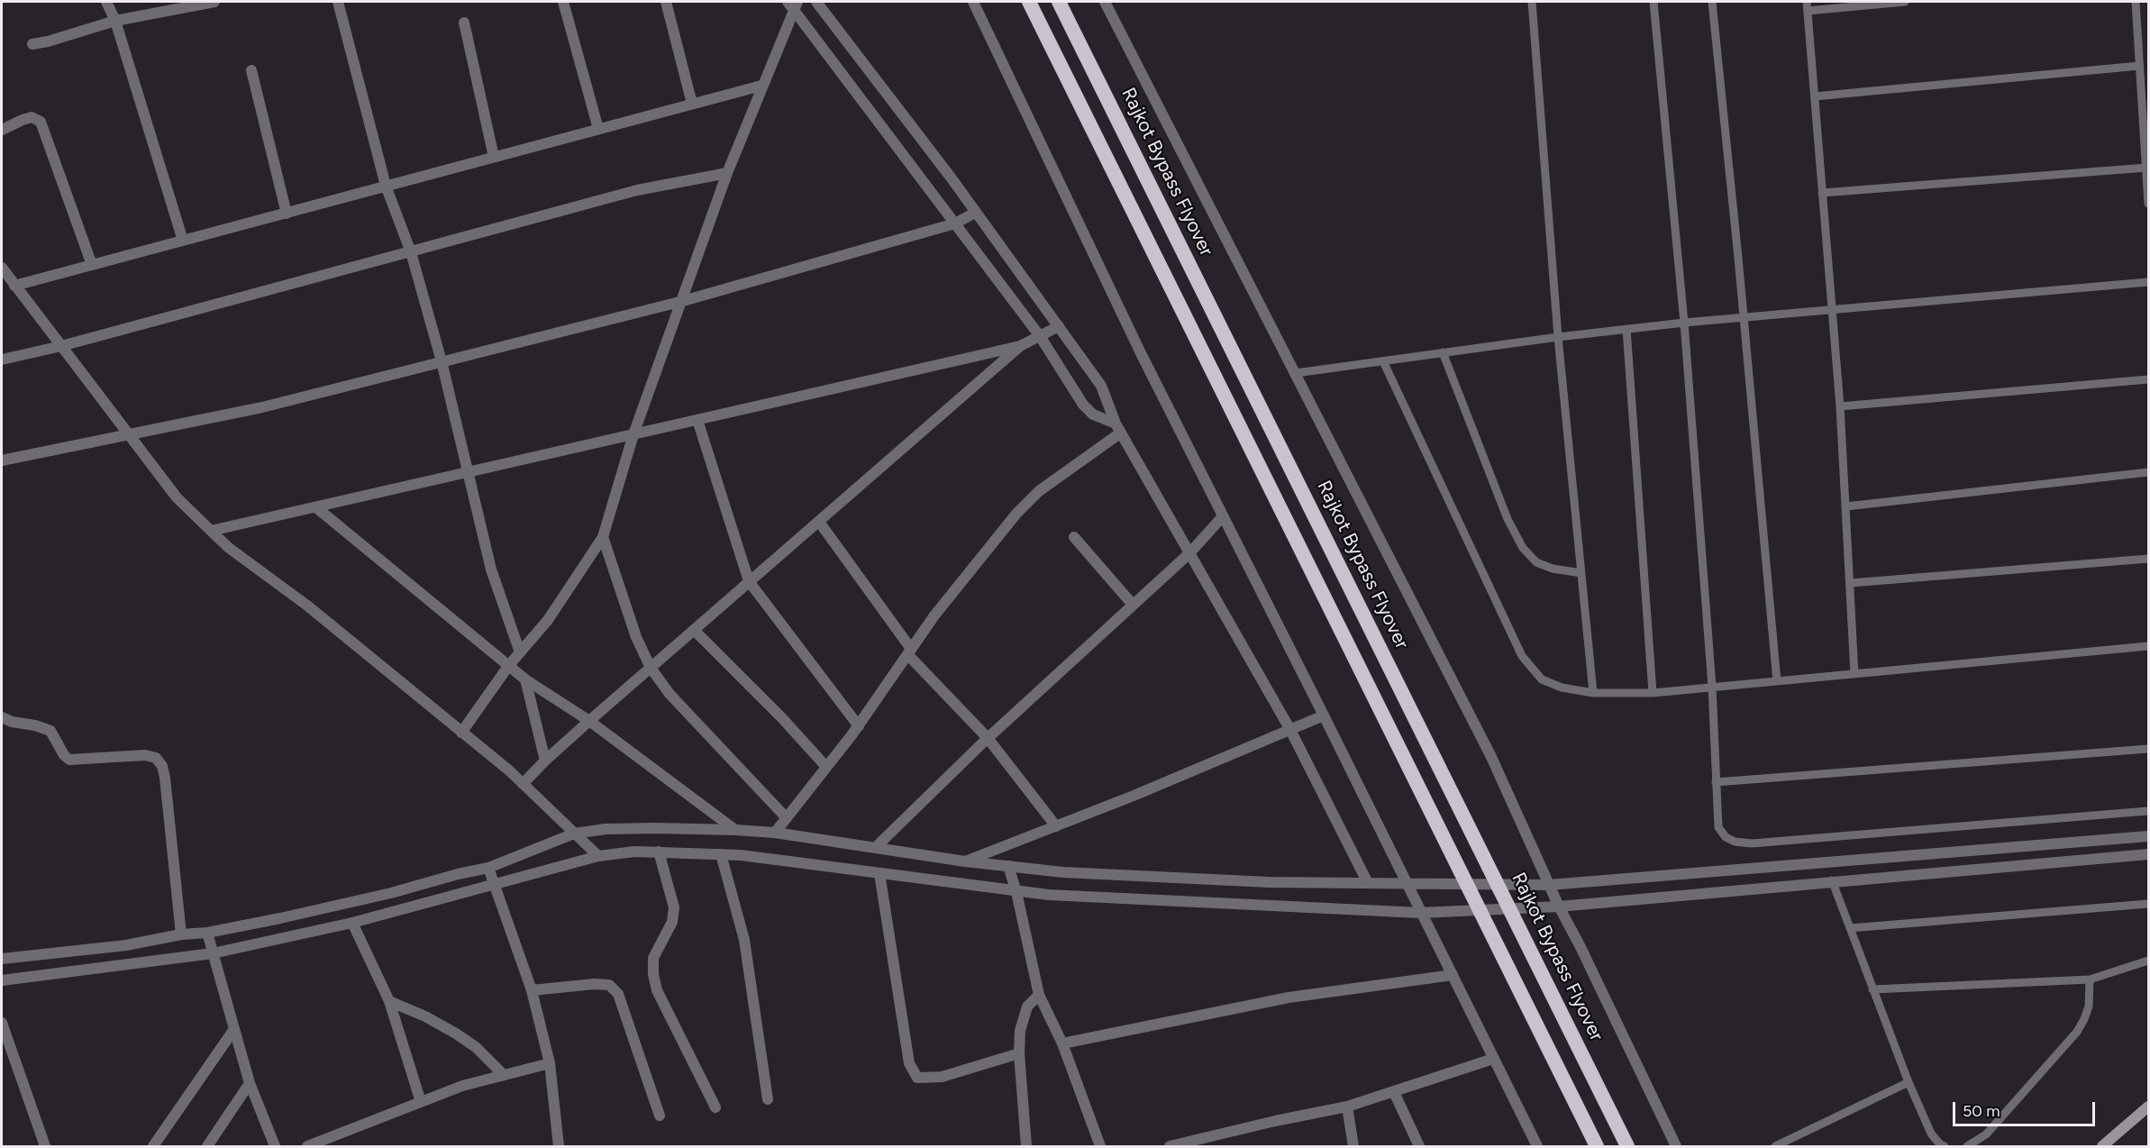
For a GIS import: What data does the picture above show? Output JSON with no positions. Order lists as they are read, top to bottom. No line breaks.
{"streets":{"highway":["Rajkot Bypass Flyover"]},"scale_bar":"50 m"}
